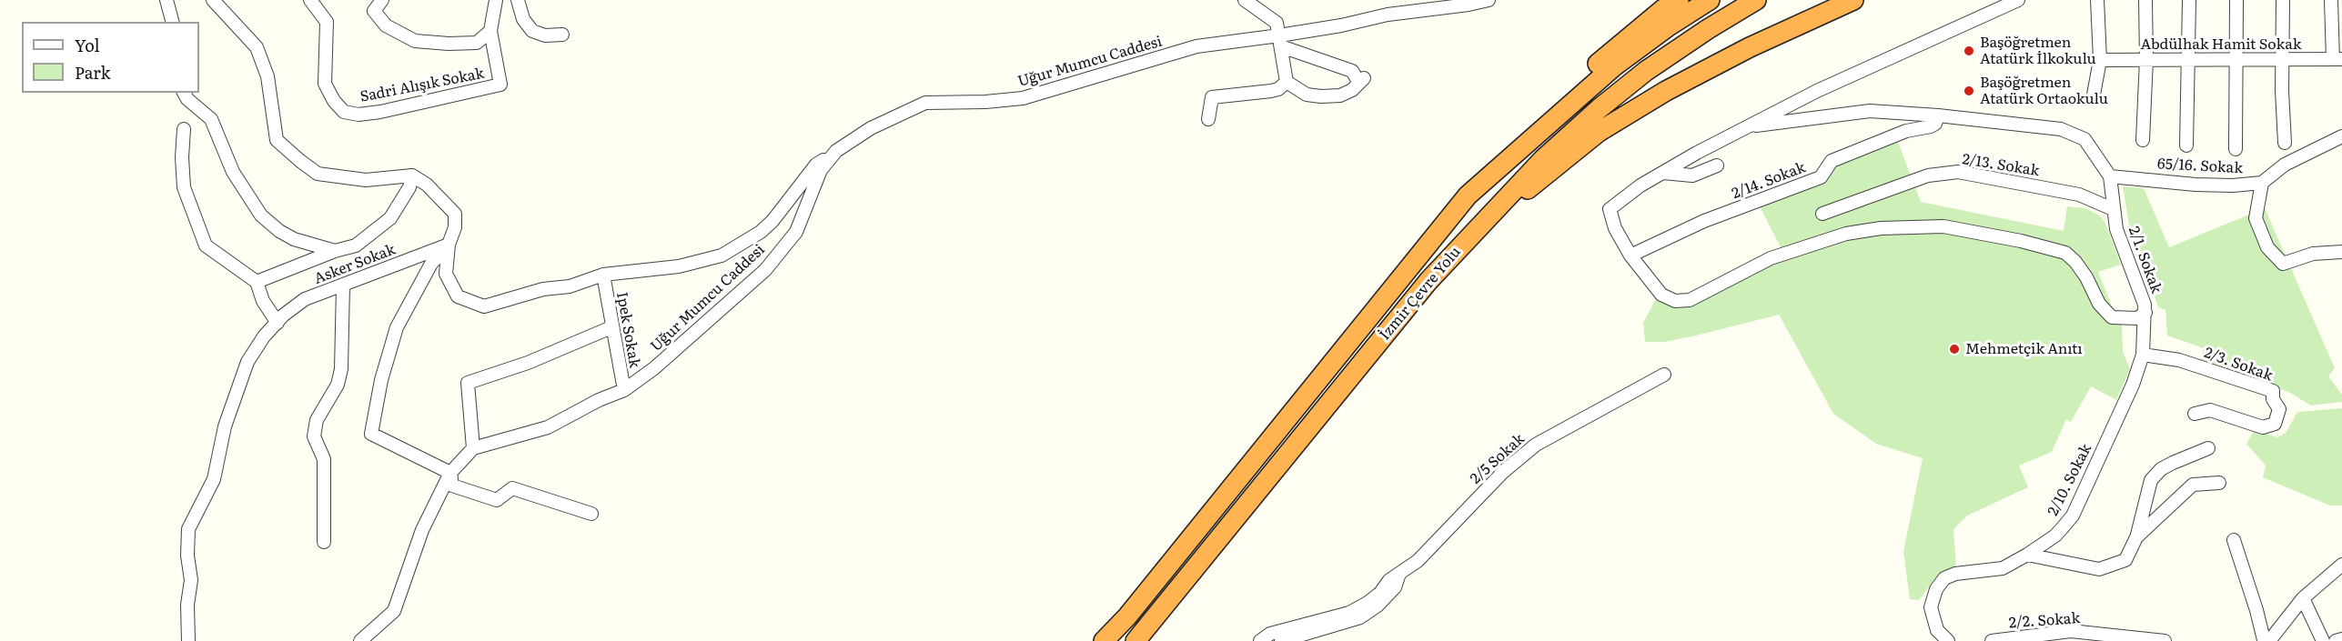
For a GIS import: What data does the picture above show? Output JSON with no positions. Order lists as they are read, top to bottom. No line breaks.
{"streets":{"highway":["İzmir Çevre Yolu"],"street":["Abdülhak Hamit Sokak","Uğur Mumcu Caddesi","Sadri Alışık Sokak","2/13. Sokak","65/16. Sokak","2/14. Sokak","2/1. Sokak","Asker Sokak","Ipek Sokak","2/3. Sokak","2/5 Sokak","2/10. Sokak","2/2. Sokak"]},"crossings":[["Uğur Mumcu Caddesi","Ipek Sokak"],["2/13. Sokak","2/1. Sokak"],["65/16. Sokak","2/1. Sokak"],["2/1. Sokak","2/3. Sokak"],["2/1. Sokak","2/10. Sokak"],["2/3. Sokak","2/10. Sokak"]],"places":["Başöğretmen Atatürk İlkokulu","Başöğretmen Atatürk Ortaokulu","Mehmetçik Anıtı"],"legend":["Yol","Park"]}
